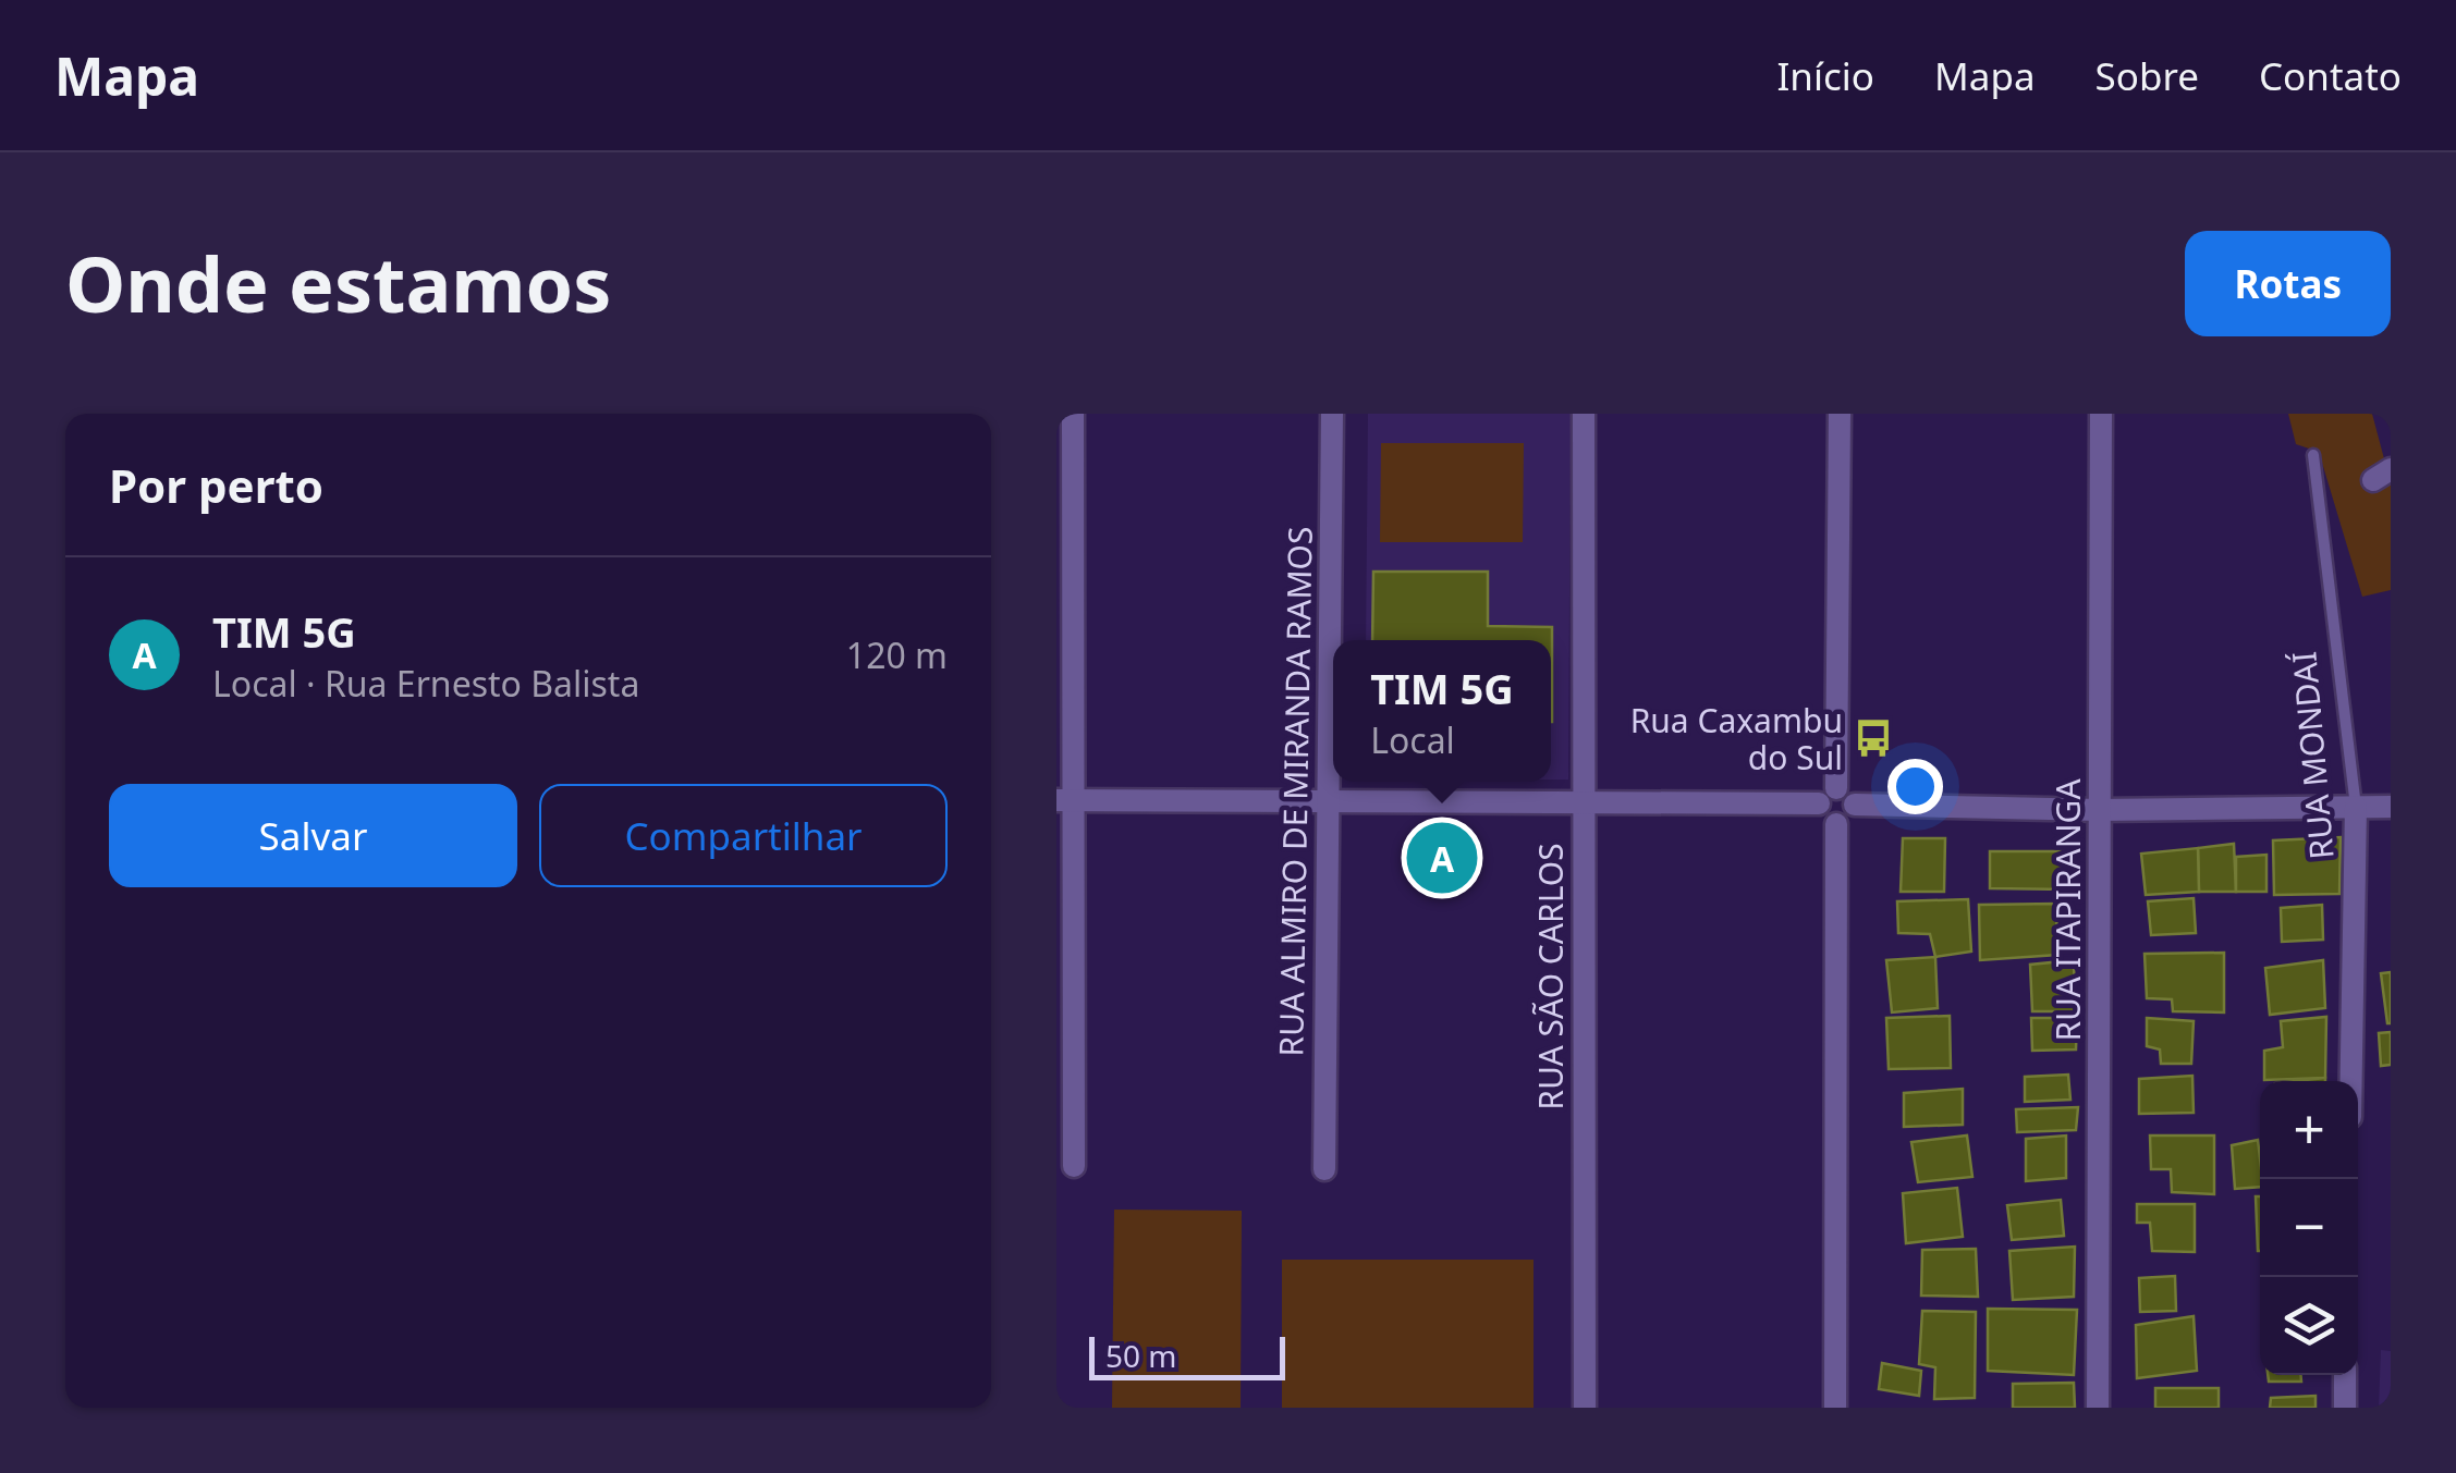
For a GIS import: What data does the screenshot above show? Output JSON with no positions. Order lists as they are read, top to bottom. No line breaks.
{"streets":{"street":["RUA MONDAÍ","RUA ALMIRO DE MIRANDA RAMOS","RUA ITAPIRANGA","RUA SÃO CARLOS"]},"places":{"bus stop":["Rua Caxambu do Sul"]},"scale_bar":"50 m","page":{"header":"Mapa","nav":["Início","Mapa","Sobre","Contato"],"title":"Onde estamos","buttons":["Rotas",["Salvar","Compartilhar"]],"heading":"Por perto","list":[{"mark":"A","name":"TIM 5G","note":"Local · Rua Ernesto Balista","value":"120 m"}],"popup":["TIM 5G","Local"],"pins":"A","map_buttons":["+","−"],"scale":"50 m"}}
